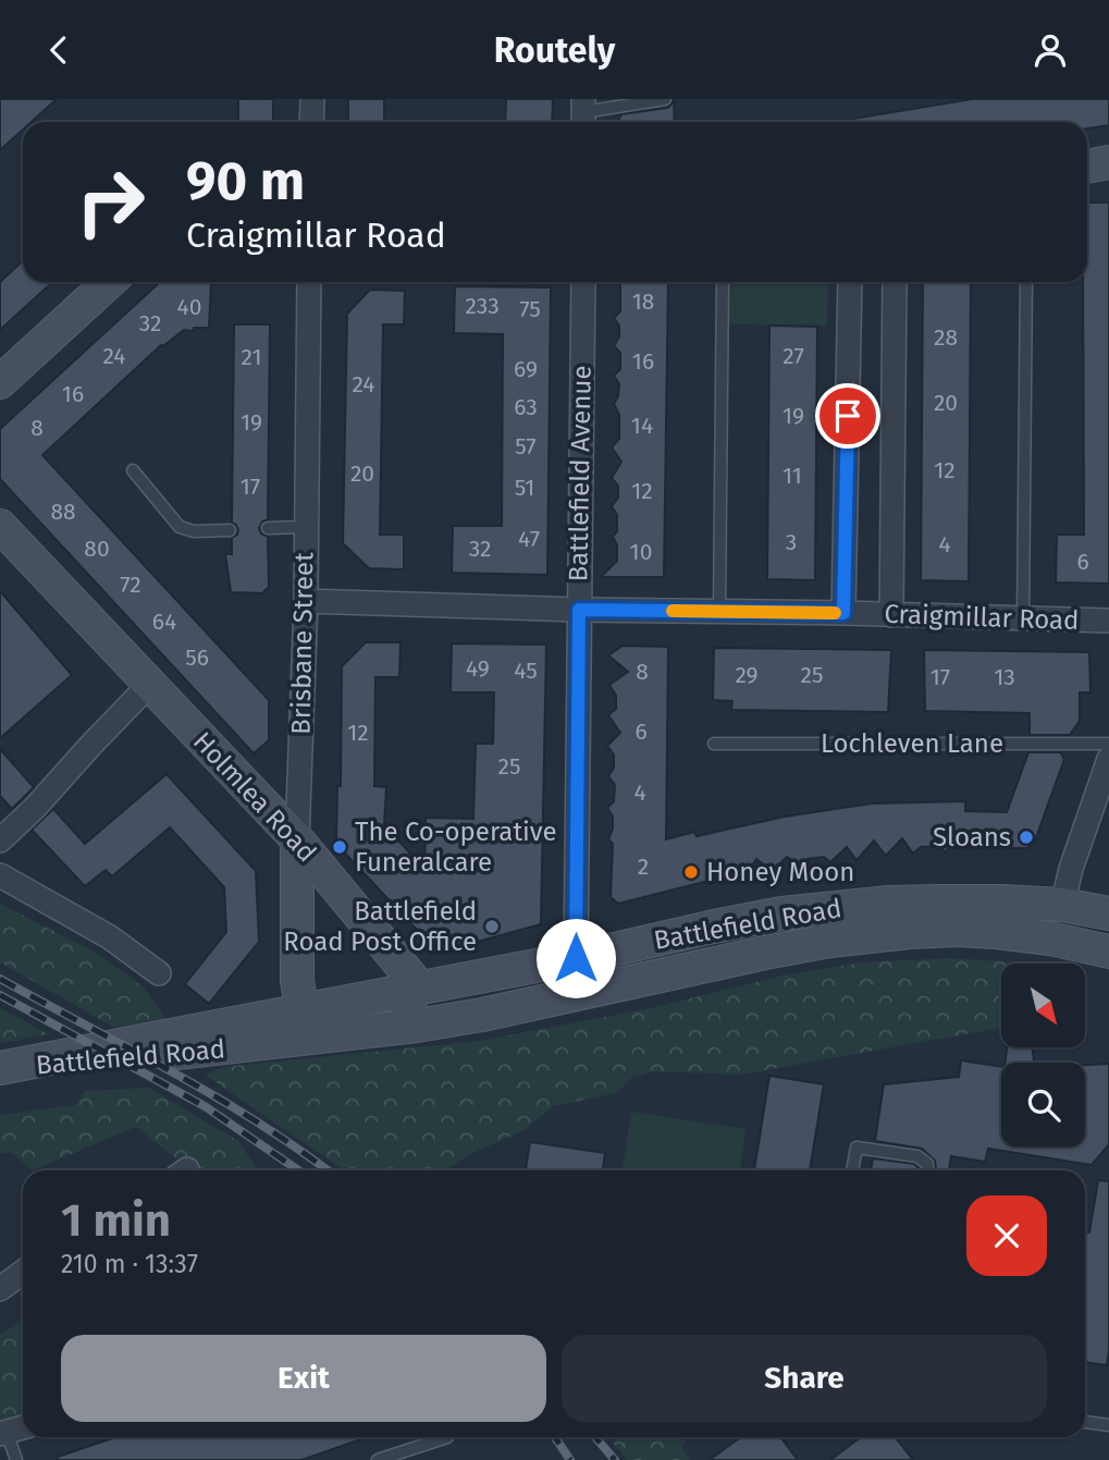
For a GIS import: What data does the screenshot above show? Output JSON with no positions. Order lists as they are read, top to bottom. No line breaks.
{"streets":{"main road":["Battlefield Avenue","Brisbane Street","Holmlea Road","Battlefield Road"],"street":["Craigmillar Road"],"lane":["Lochleven Lane"]},"crossings":[["Battlefield Avenue","Craigmillar Road"],["Battlefield Avenue","Battlefield Road"],["Craigmillar Road","Brisbane Street"],["Brisbane Street","Holmlea Road"],["Brisbane Street","Battlefield Road"],["Holmlea Road","Battlefield Road"]],"places":["Sloans","The Co-operative Funeralcare","Honey Moon","Battlefield Road Post Office"],"house_numbers":["18","233","40","75","32","28","24","27","21","16","69","24","16","20","63","19","19","14","8","57","12","20","11","17","51","12","88","47","3","4","80","32","10","6","72","64","56","49","45","8","29","25","17","13","6","12","25","4","2"],"north":"bottom right","page":{"header":"Routely","turn":["90 m","Craigmillar Road"],"heading":["1 min","210 m · 13:37"],"buttons":["Exit","Share"]}}
